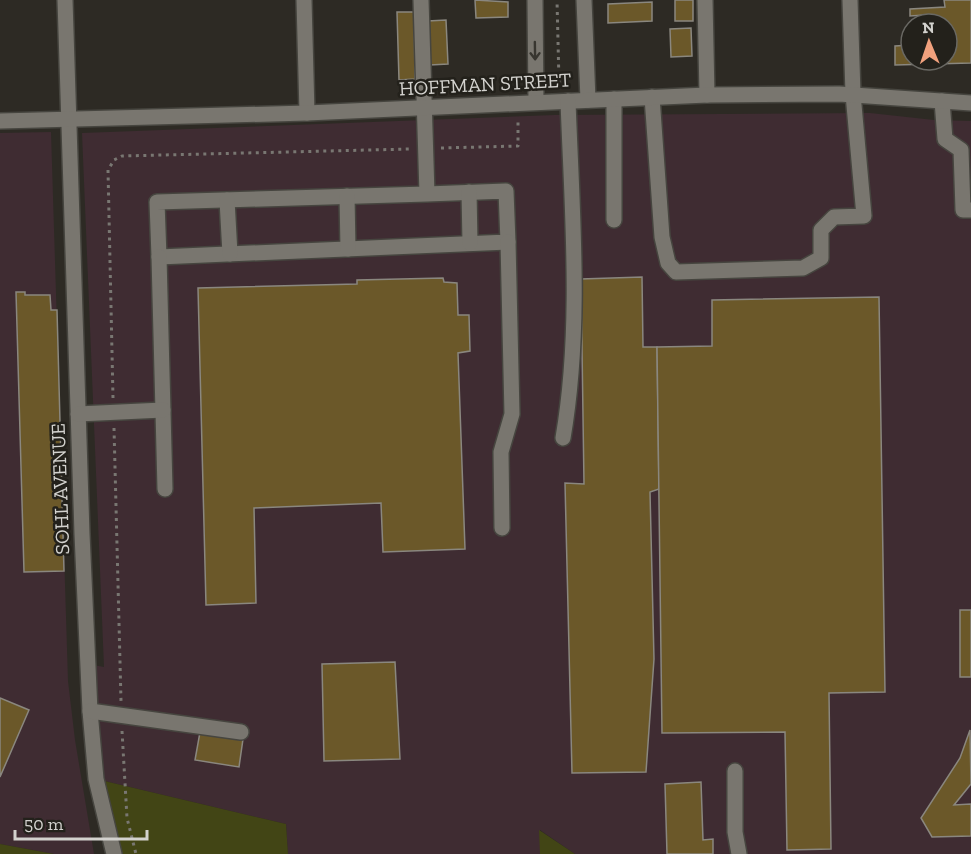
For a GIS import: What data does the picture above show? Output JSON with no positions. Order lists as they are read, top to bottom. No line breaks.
{"streets":{"street":["HOFFMAN STREET","SOHL AVENUE"]},"crossings":[["HOFFMAN STREET","SOHL AVENUE"]],"scale_bar":"50 m","north":"top"}
